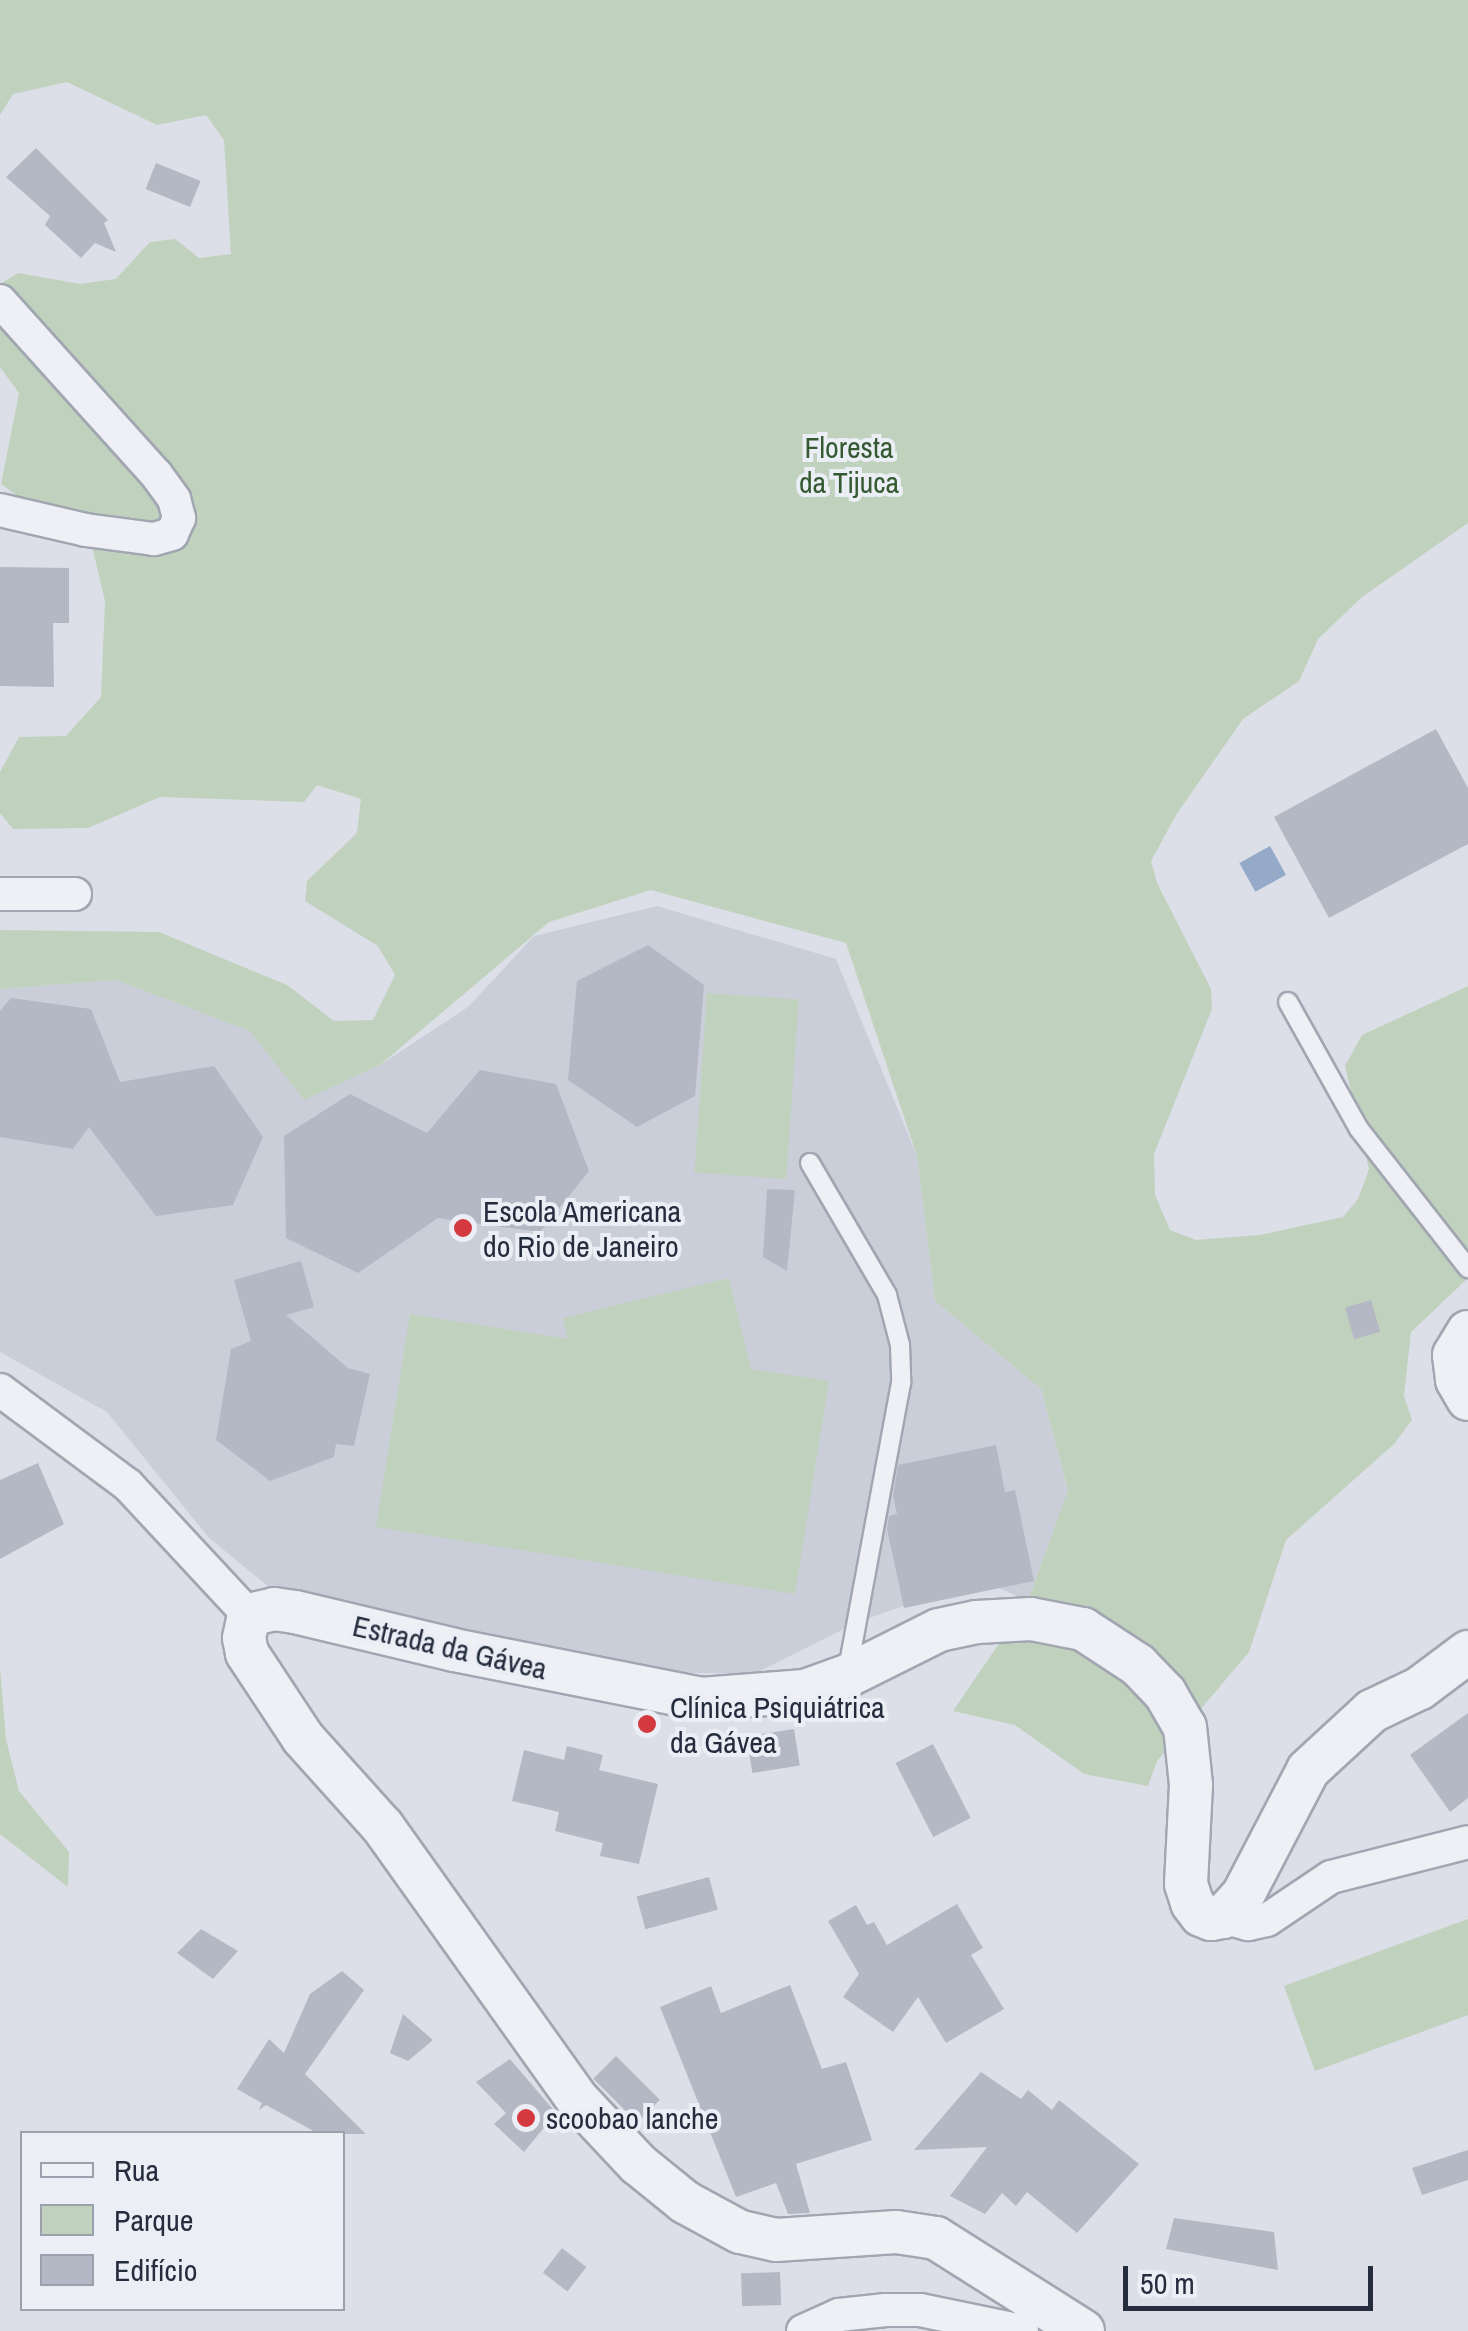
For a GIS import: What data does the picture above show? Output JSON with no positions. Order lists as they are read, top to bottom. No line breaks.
{"streets":{"street":["Estrada da Gávea"]},"parks":["Floresta da Tijuca"],"places":["Escola Americana do Rio de Janeiro","Clínica Psiquiátrica da Gávea","scoobao lanche"],"legend":["Rua","Parque","Edifício"],"scale_bar":"50 m"}
